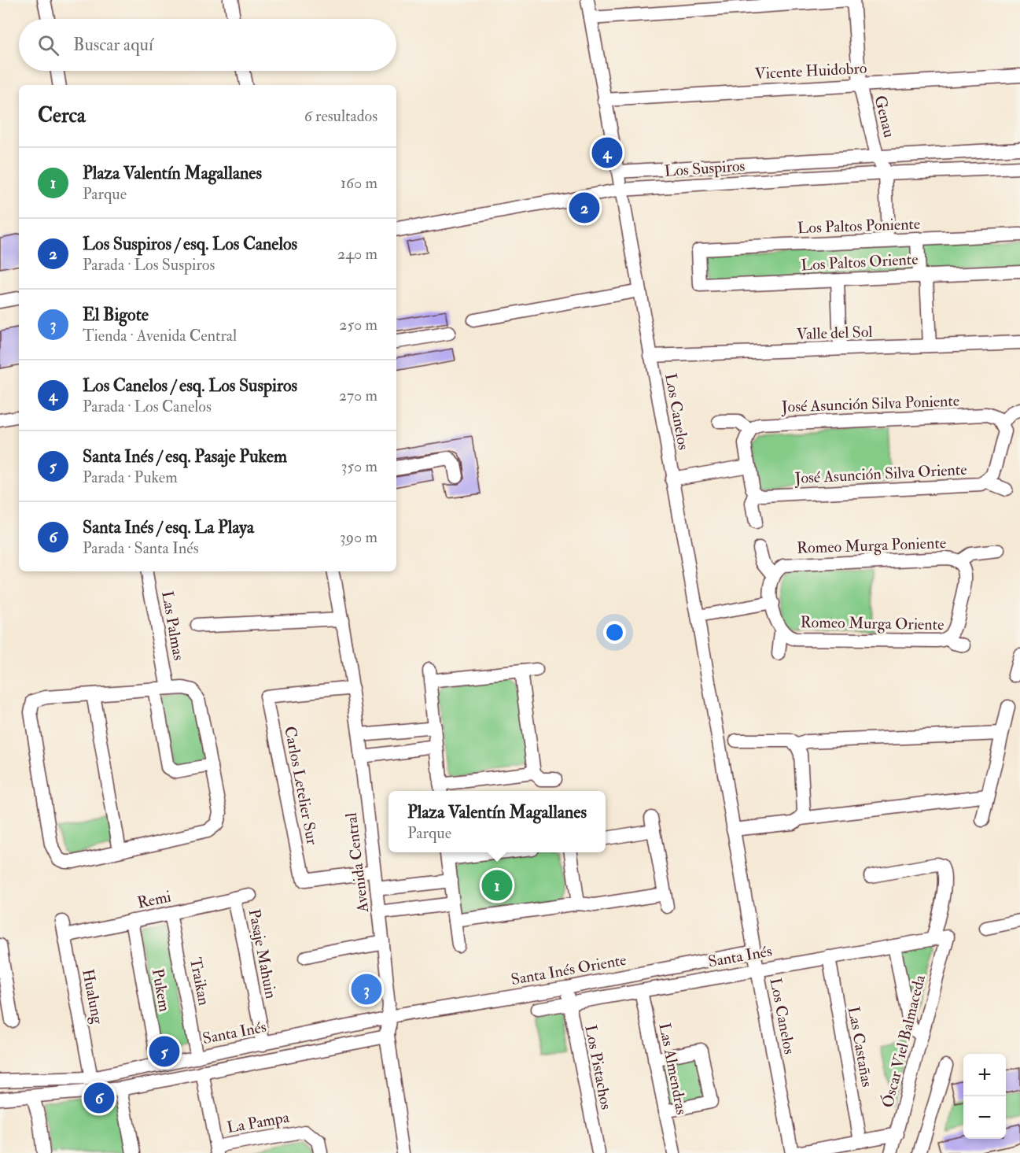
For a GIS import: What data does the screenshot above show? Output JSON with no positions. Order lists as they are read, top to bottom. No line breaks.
{"streets":{"street":["Vicente Huidobro","Genau","Los Suspiros","Los Paltos Poniente","Los Paltos Oriente","Valle del Sol","José Asunción Silva Poniente","Los Canelos","José Asunción Silva Oriente","Romeo Murga Poniente","Romeo Murga Oriente","Las Palmas","Carlos Letelier Sur","Avenida Central","Remi","Pasaje Mahuin","Santa Inés","Santa Inés Oriente","Traikan","Pukem","Hualung","Óscar Viel Balmaceda","Las Castañas","Los Pistachos","Las Almendras","La Pampa"]},"crossings":[["Vicente Huidobro","Genau"],["Vicente Huidobro","Los Canelos"],["Genau","Los Suspiros"],["Los Suspiros","Los Canelos"],["Los Paltos Poniente","Los Paltos Oriente"],["Valle del Sol","Los Canelos"],["Los Canelos","Santa Inés"],["Los Canelos","Santa Inés Oriente"],["Carlos Letelier Sur","Avenida Central"],["Avenida Central","Santa Inés"],["Avenida Central","Santa Inés Oriente"],["Remi","Pasaje Mahuin"],["Remi","Traikan"],["Remi","Pukem"],["Remi","Hualung"],["Pasaje Mahuin","Santa Inés"],["Santa Inés","Santa Inés Oriente"],["Santa Inés","Traikan"],["Santa Inés","Pukem"],["Santa Inés","Hualung"],["Santa Inés","Óscar Viel Balmaceda"],["Santa Inés","Las Castañas"],["Santa Inés","Los Pistachos"],["Santa Inés","Las Almendras"],["Santa Inés Oriente","Los Pistachos"]],"page":{"search":"Buscar aquí","heading":["Cerca","6 resultados"],"pins":["4","2","1","3","5","6"],"list":[{"mark":"1","name":"Plaza Valentín Magallanes","note":"Parque","value":"160 m"},{"mark":"2","name":"Los Suspiros / esq. Los Canelos","note":"Parada · Los Suspiros","value":"240 m"},{"mark":"3","name":"El Bigote","note":"Tienda · Avenida Central","value":"250 m"},{"mark":"4","name":"Los Canelos / esq. Los Suspiros","note":"Parada · Los Canelos","value":"270 m"},{"mark":"5","name":"Santa Inés / esq. Pasaje Pukem","note":"Parada · Pukem","value":"350 m"},{"mark":"6","name":"Santa Inés / esq. La Playa","note":"Parada · Santa Inés","value":"390 m"}],"popup":["Plaza Valentín Magallanes","Parque"],"map_buttons":["+","−"]}}
